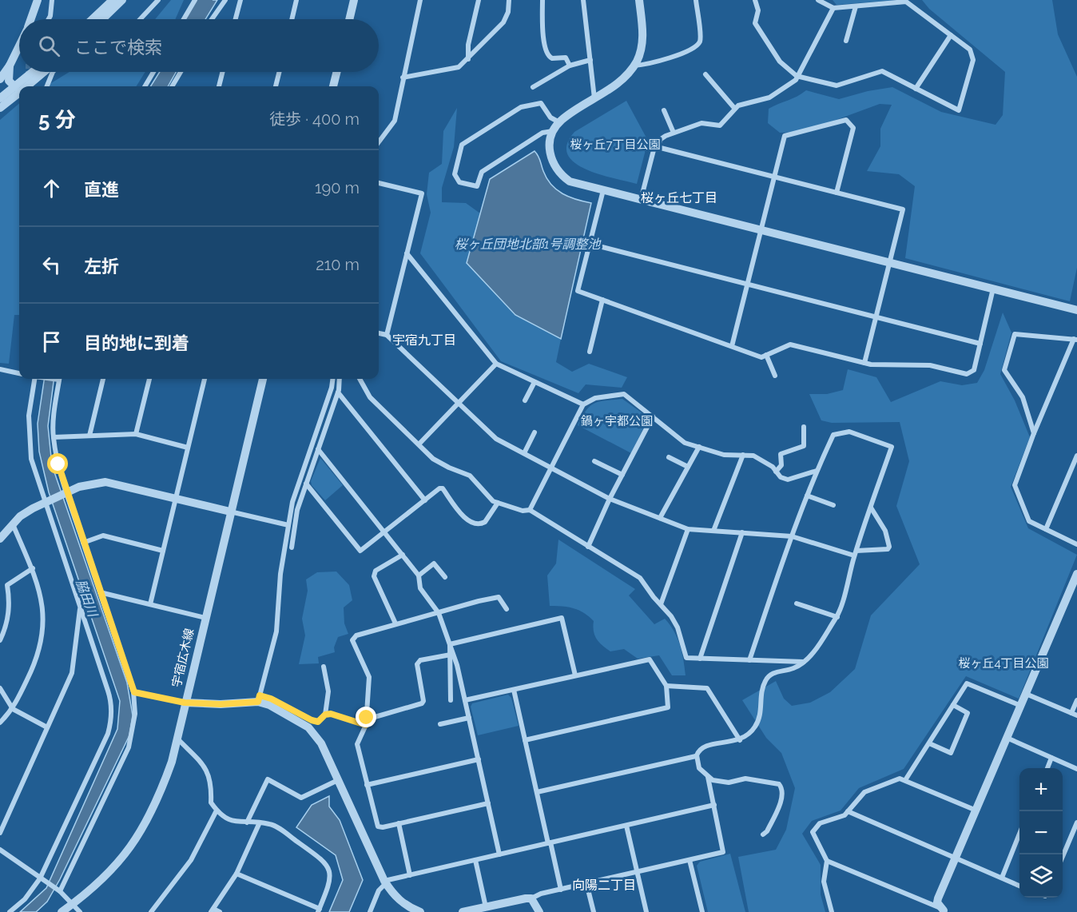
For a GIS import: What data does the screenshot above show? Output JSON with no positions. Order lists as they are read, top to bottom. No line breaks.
{"streets":{"street":["宇宿広木線"]},"districts":["桜ヶ丘七丁目","宇宿九丁目","向陽二丁目"],"water":["桜ヶ丘団地北部1号調整池","脇田川"],"parks":["桜ヶ丘7丁目公園","鍋ヶ宇都公園","桜ヶ丘4丁目公園"],"page":{"search":"ここで検索","heading":["5 分","徒歩 · 400 m"],"list":[["直進","190 m"],["左折","210 m"],"目的地に到着"],"map_buttons":["+","−"]}}
